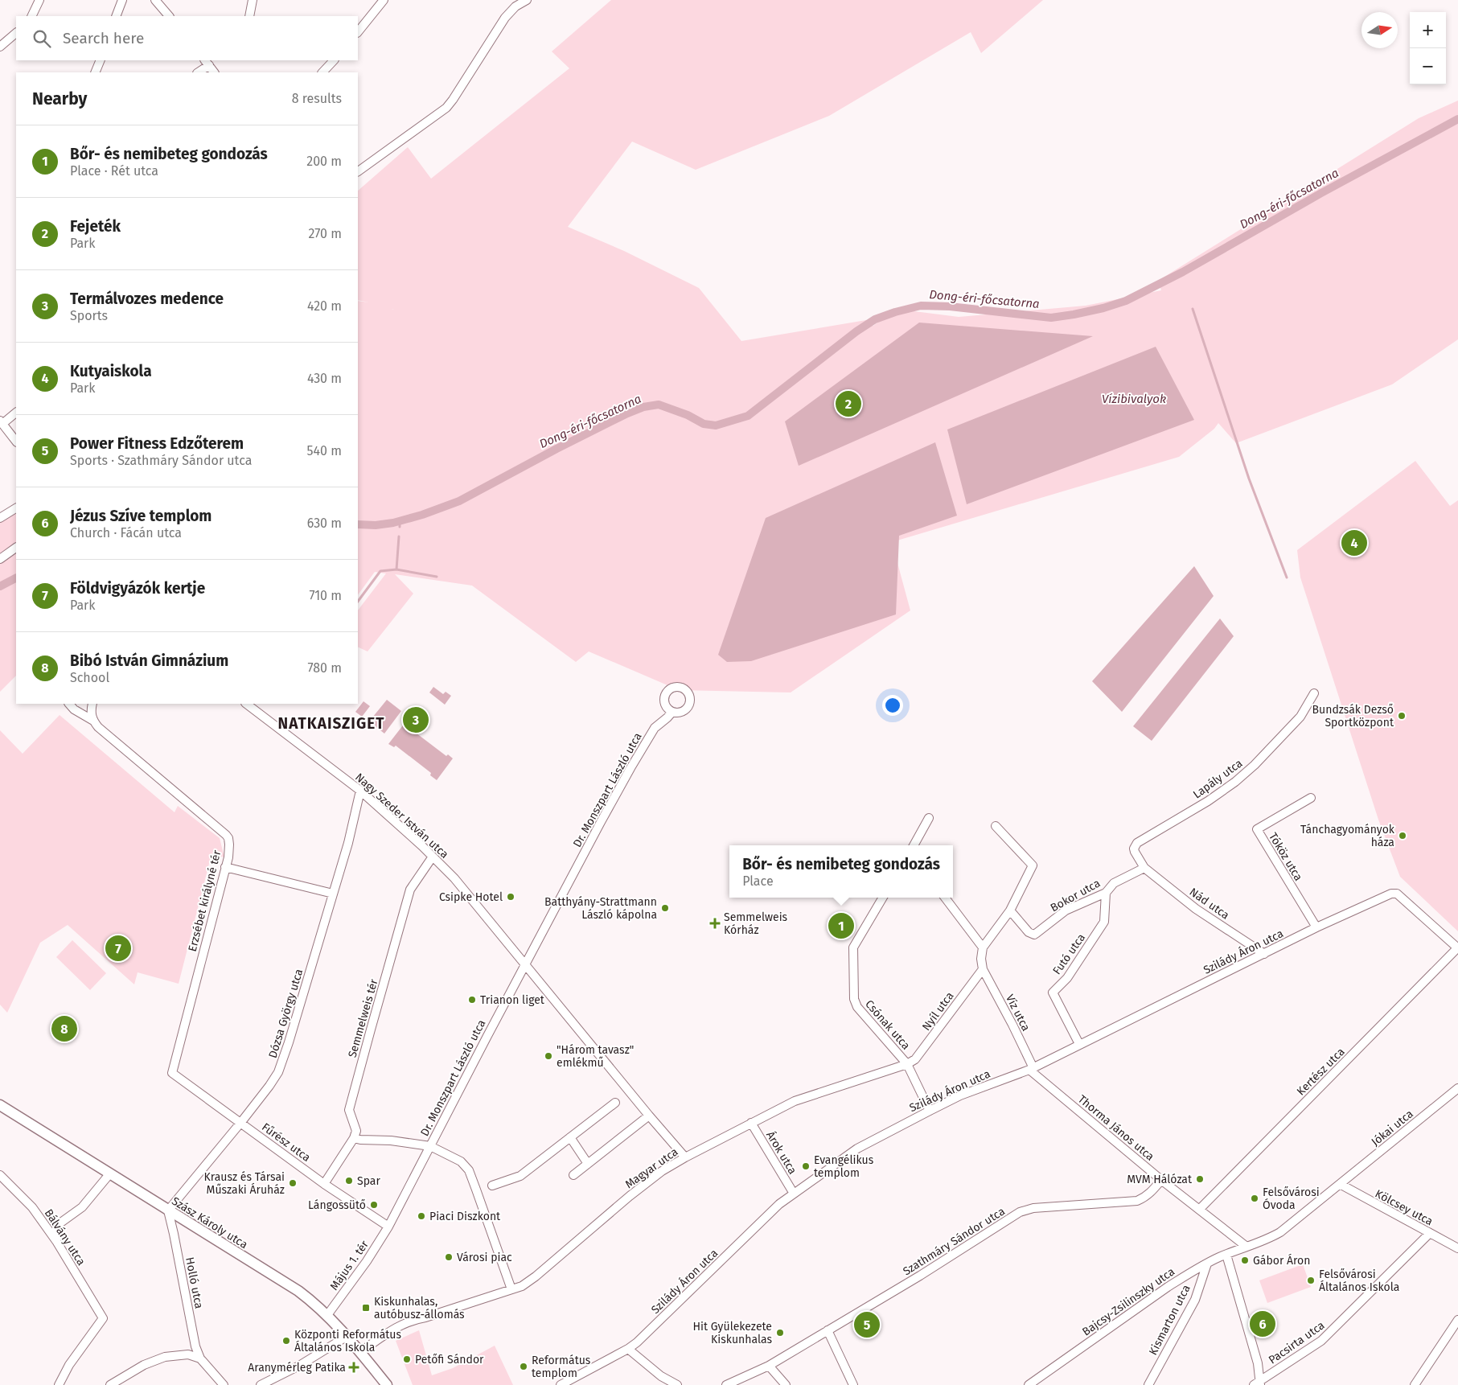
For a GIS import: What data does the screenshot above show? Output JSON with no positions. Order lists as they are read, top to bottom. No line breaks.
{"streets":{"main road":["Szász Károly utca"],"street":["Lapály utca","Dr. Monszpart László utca","Nagy Szeder István utca","Tóköz utca","Bokor utca","Erzsébet királyné tér","Nád utca","Szilády Áron utca","Futó utca","Nyíl utca","Víz utca","Dózsa György utca","Semmelweis tér","Csónak utca","Kertész utca","Thorma János utca","Jókai utca","Fűrész utca","Árok utca","Magyar utca","Kölcsey utca","Bálvány utca","Szathmáry Sándor utca","Május 1. tér","Holló utca","Bajcsy-Zsilinszky utca","Kismarton utca","Pacsirta utca"]},"crossings":[["Lapály utca","Bokor utca"],["Lapály utca","Nád utca"],["Dr. Monszpart László utca","Nagy Szeder István utca"],["Dr. Monszpart László utca","Fűrész utca"],["Dr. Monszpart László utca","Május 1. tér"],["Nagy Szeder István utca","Dózsa György utca"],["Nagy Szeder István utca","Semmelweis tér"],["Nagy Szeder István utca","Magyar utca"],["Tóköz utca","Szilády Áron utca"],["Bokor utca","Nád utca"],["Bokor utca","Futó utca"],["Erzsébet királyné tér","Fűrész utca"],["Nád utca","Szilády Áron utca"],["Szilády Áron utca","Futó utca"],["Szilády Áron utca","Víz utca"],["Szilády Áron utca","Csónak utca"],["Szilády Áron utca","Kertész utca"],["Szilády Áron utca","Thorma János utca"],["Szilády Áron utca","Árok utca"],["Nyíl utca","Víz utca"],["Nyíl utca","Csónak utca"],["Nyíl utca","Magyar utca"],["Víz utca","Thorma János utca"],["Dózsa György utca","Fűrész utca"],["Dózsa György utca","Szász Károly utca"],["Dózsa György utca","Holló utca"],["Csónak utca","Magyar utca"],["Kertész utca","Thorma János utca"],["Thorma János utca","Jókai utca"],["Thorma János utca","Szathmáry Sándor utca"],["Thorma János utca","Bajcsy-Zsilinszky utca"],["Jókai utca","Kölcsey utca"],["Jókai utca","Bajcsy-Zsilinszky utca"],["Fűrész utca","Május 1. tér"],["Árok utca","Magyar utca"],["Magyar utca","Szász Károly utca"],["Kölcsey utca","Pacsirta utca"],["Szász Károly utca","Május 1. tér"],["Szász Károly utca","Holló utca"],["Bajcsy-Zsilinszky utca","Kismarton utca"]],"districts":["NATKAISZIGET"],"water":["Dong-éri-főcsatorna","Vízibivalyok"],"places":{"other":["Bundzsák Dezső Sportközpont","Tánchagyományok háza","Csipke Hotel","Batthyány-Strattmann László kápolna","Trianon liget","\"Három tavasz\" emlékmű","Evangélikus templom","MVM Hálózat","Spar","Krausz és Társai Műszaki Áruház","Felsővárosi Óvoda","Lángossütő","Piaci Diszkont","Városi piac","Gábor Áron","Felsővárosi Általános Iskola","Hit Gyülekezete Kiskunhalas","Központi Református Általános Iskola","Petőfi Sándor","Református templom"],"health":["Semmelweis Kórház","Aranymérleg Patika"],"transit":["Kiskunhalas, autóbusz-állomás"]},"north":"right","page":{"map_buttons":["+","−"],"search":"Search here","heading":["Nearby","8 results"],"list":[{"mark":"1","name":"Bőr- és nemibeteg gondozás","note":"Place · Rét utca","value":"200 m"},{"mark":"2","name":"Fejeték","note":"Park","value":"270 m"},{"mark":"3","name":"Termálvozes medence","note":"Sports","value":"420 m"},{"mark":"4","name":"Kutyaiskola","note":"Park","value":"430 m"},{"mark":"5","name":"Power Fitness Edzőterem","note":"Sports · Szathmáry Sándor utca","value":"540 m"},{"mark":"6","name":"Jézus Szíve templom","note":"Church · Fácán utca","value":"630 m"},{"mark":"7","name":"Földvigyázók kertje","note":"Park","value":"710 m"},{"mark":"8","name":"Bibó István Gimnázium","note":"School","value":"780 m"}],"pins":["2","4","3","1","7","8","6","5"],"popup":["Bőr- és nemibeteg gondozás","Place"]}}
